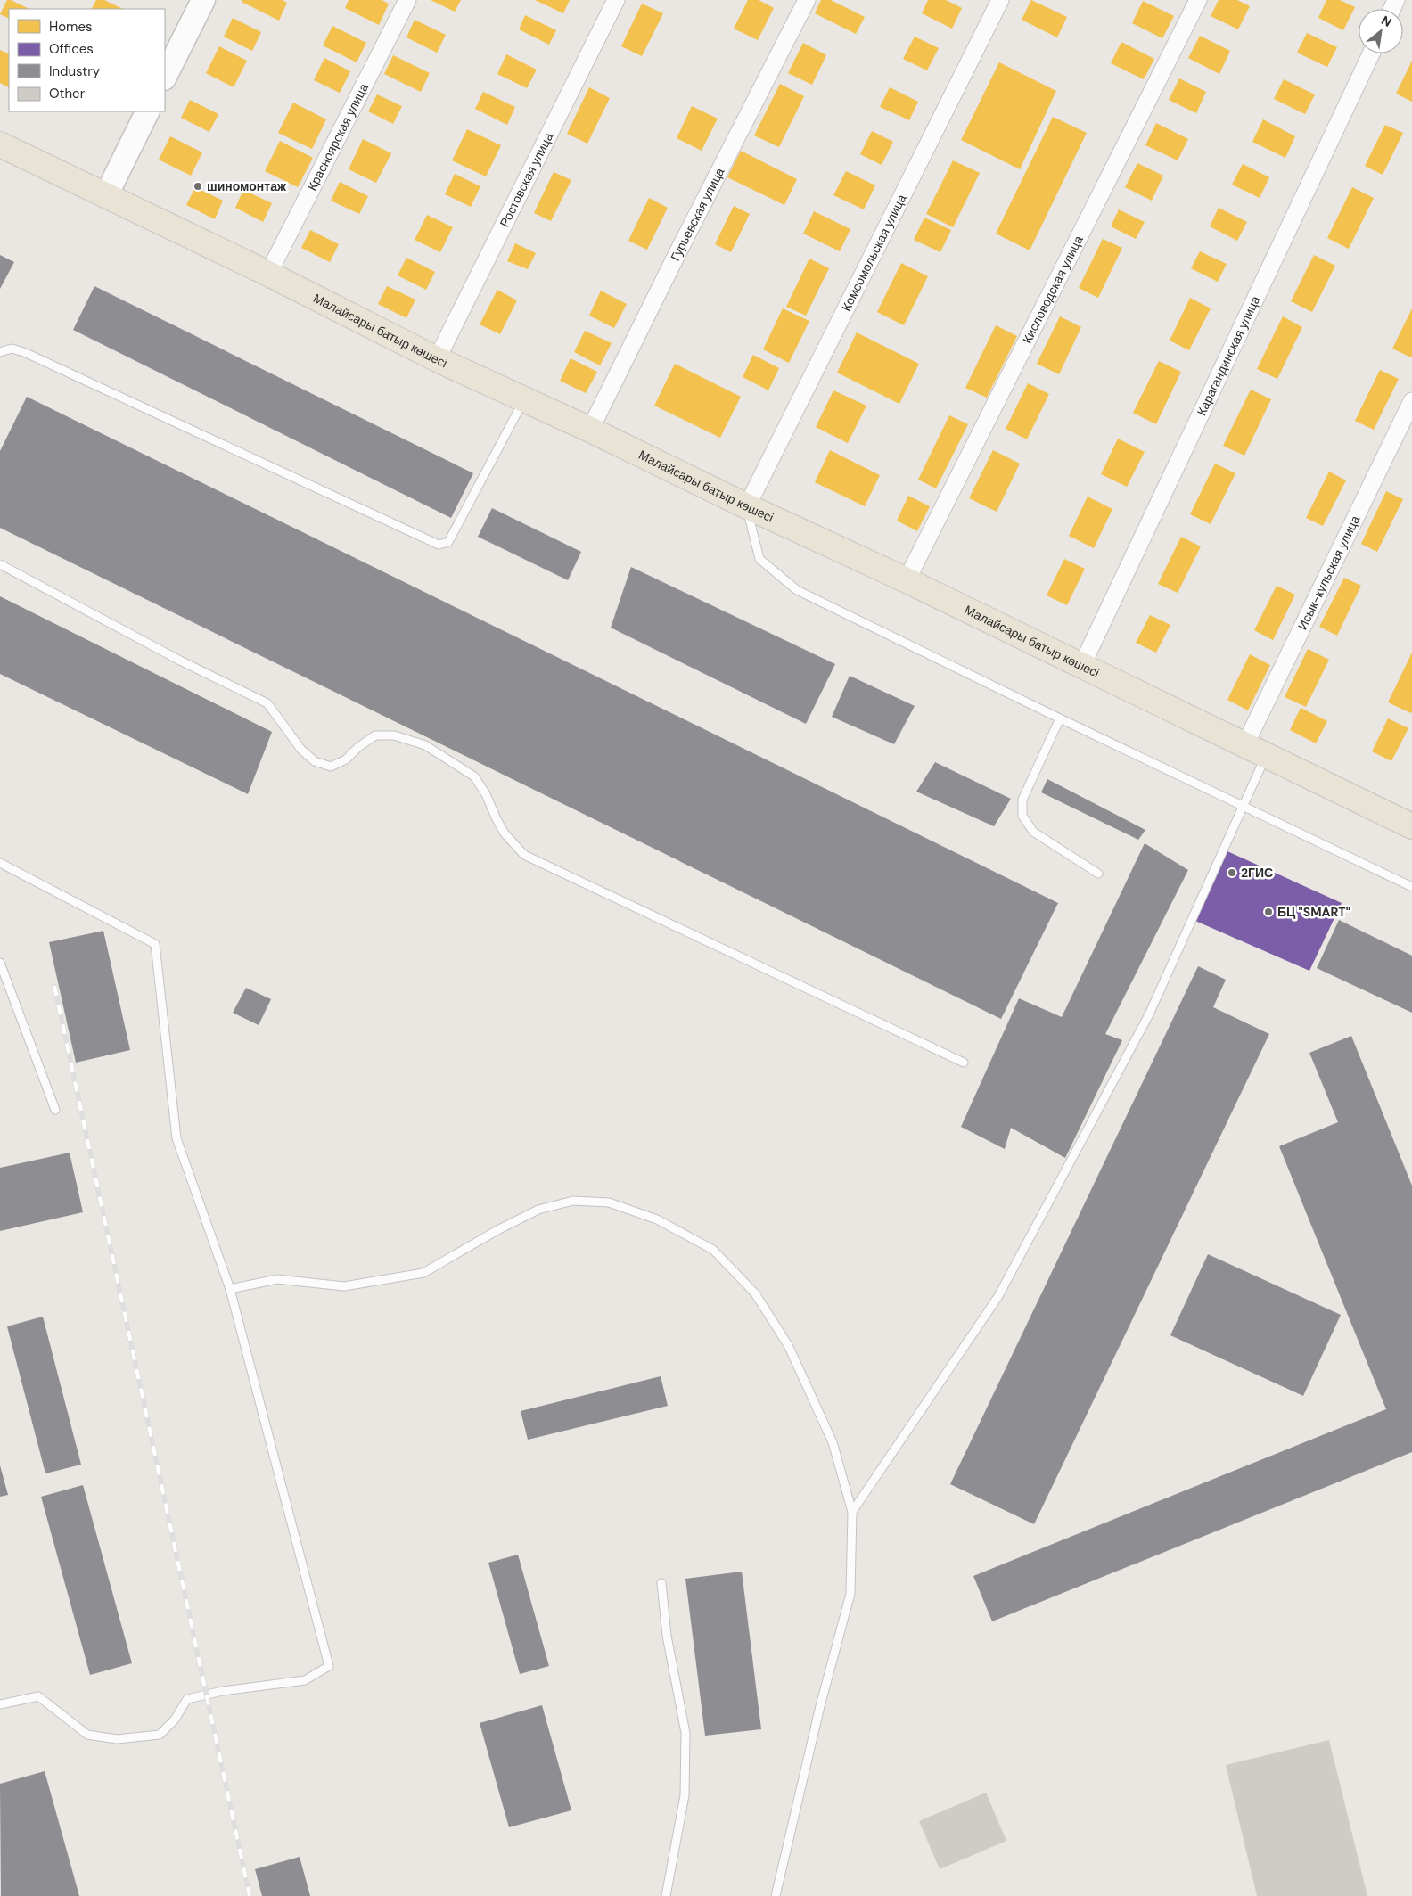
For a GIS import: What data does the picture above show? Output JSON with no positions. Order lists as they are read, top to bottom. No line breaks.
{"streets":{"main road":["Малайсары батыр көшесі"],"street":["Красноярская улица","Ростовская улица","Гурьевская улица","Комсомольская улица","Кисловодская улица","Карагандинская улица","Исык-кульская улица"]},"crossings":[["Красноярская улица","Малайсары батыр көшесі"],["Ростовская улица","Малайсары батыр көшесі"],["Гурьевская улица","Малайсары батыр көшесі"],["Комсомольская улица","Малайсары батыр көшесі"],["Кисловодская улица","Малайсары батыр көшесі"],["Малайсары батыр көшесі","Карагандинская улица"],["Малайсары батыр көшесі","Исык-кульская улица"]],"places":["шиномонтаж","2ГИС","БЦ \"SMART\""],"legend":["Homes","Offices","Industry","Other"],"north":"top right"}
